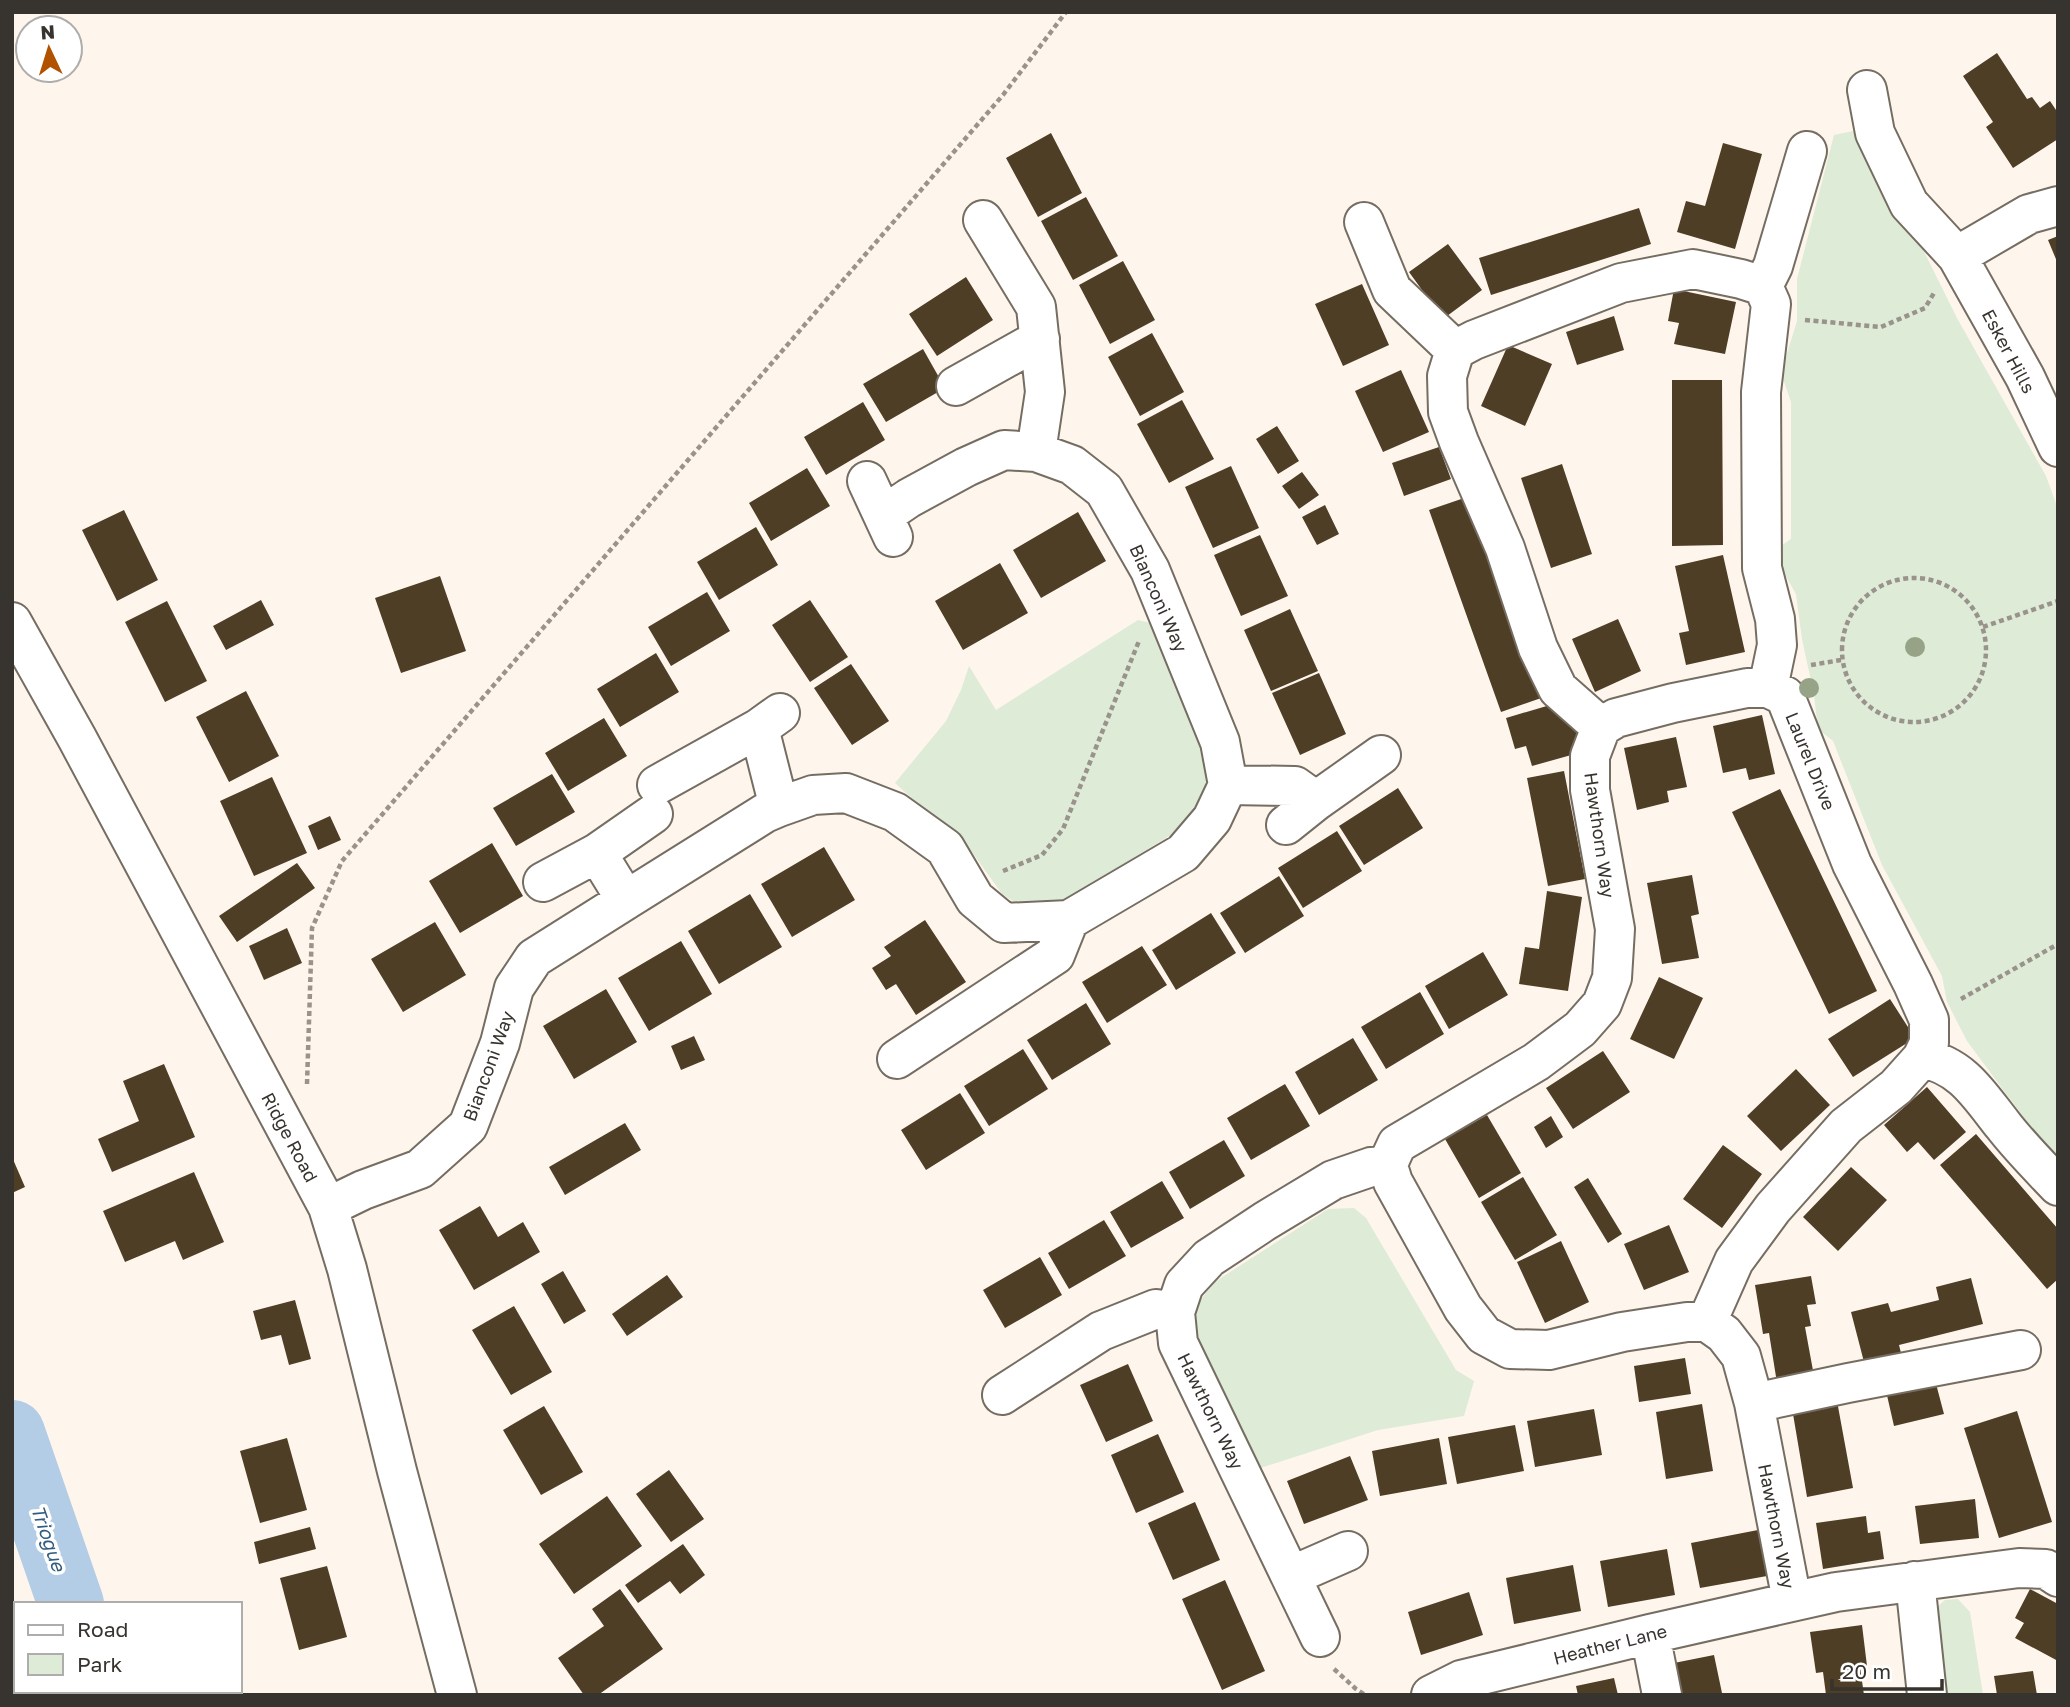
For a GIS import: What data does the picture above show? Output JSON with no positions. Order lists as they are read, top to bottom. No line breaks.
{"streets":{"street":["Esker Hills","Bianconi Way","Laurel Drive","Hawthorn Way","Ridge Road","Heather Lane"]},"crossings":[["Bianconi Way","Ridge Road"],["Hawthorn Way","Heather Lane"]],"water":["Triogue"],"legend":["Road","Park"],"scale_bar":"20 m","north":"top"}
